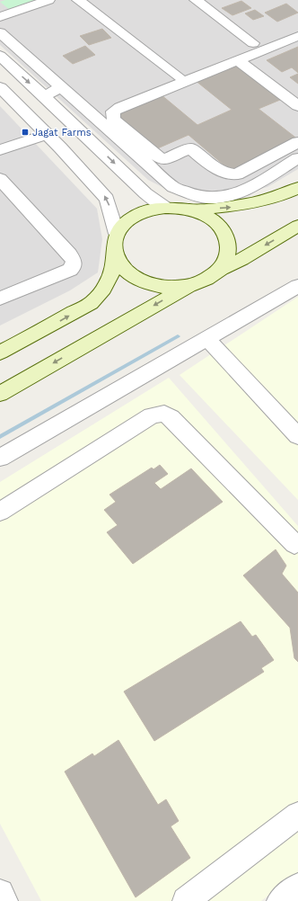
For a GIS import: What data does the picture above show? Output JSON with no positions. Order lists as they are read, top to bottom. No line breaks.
{"places":{"transit":["Jagat Farms"]}}
